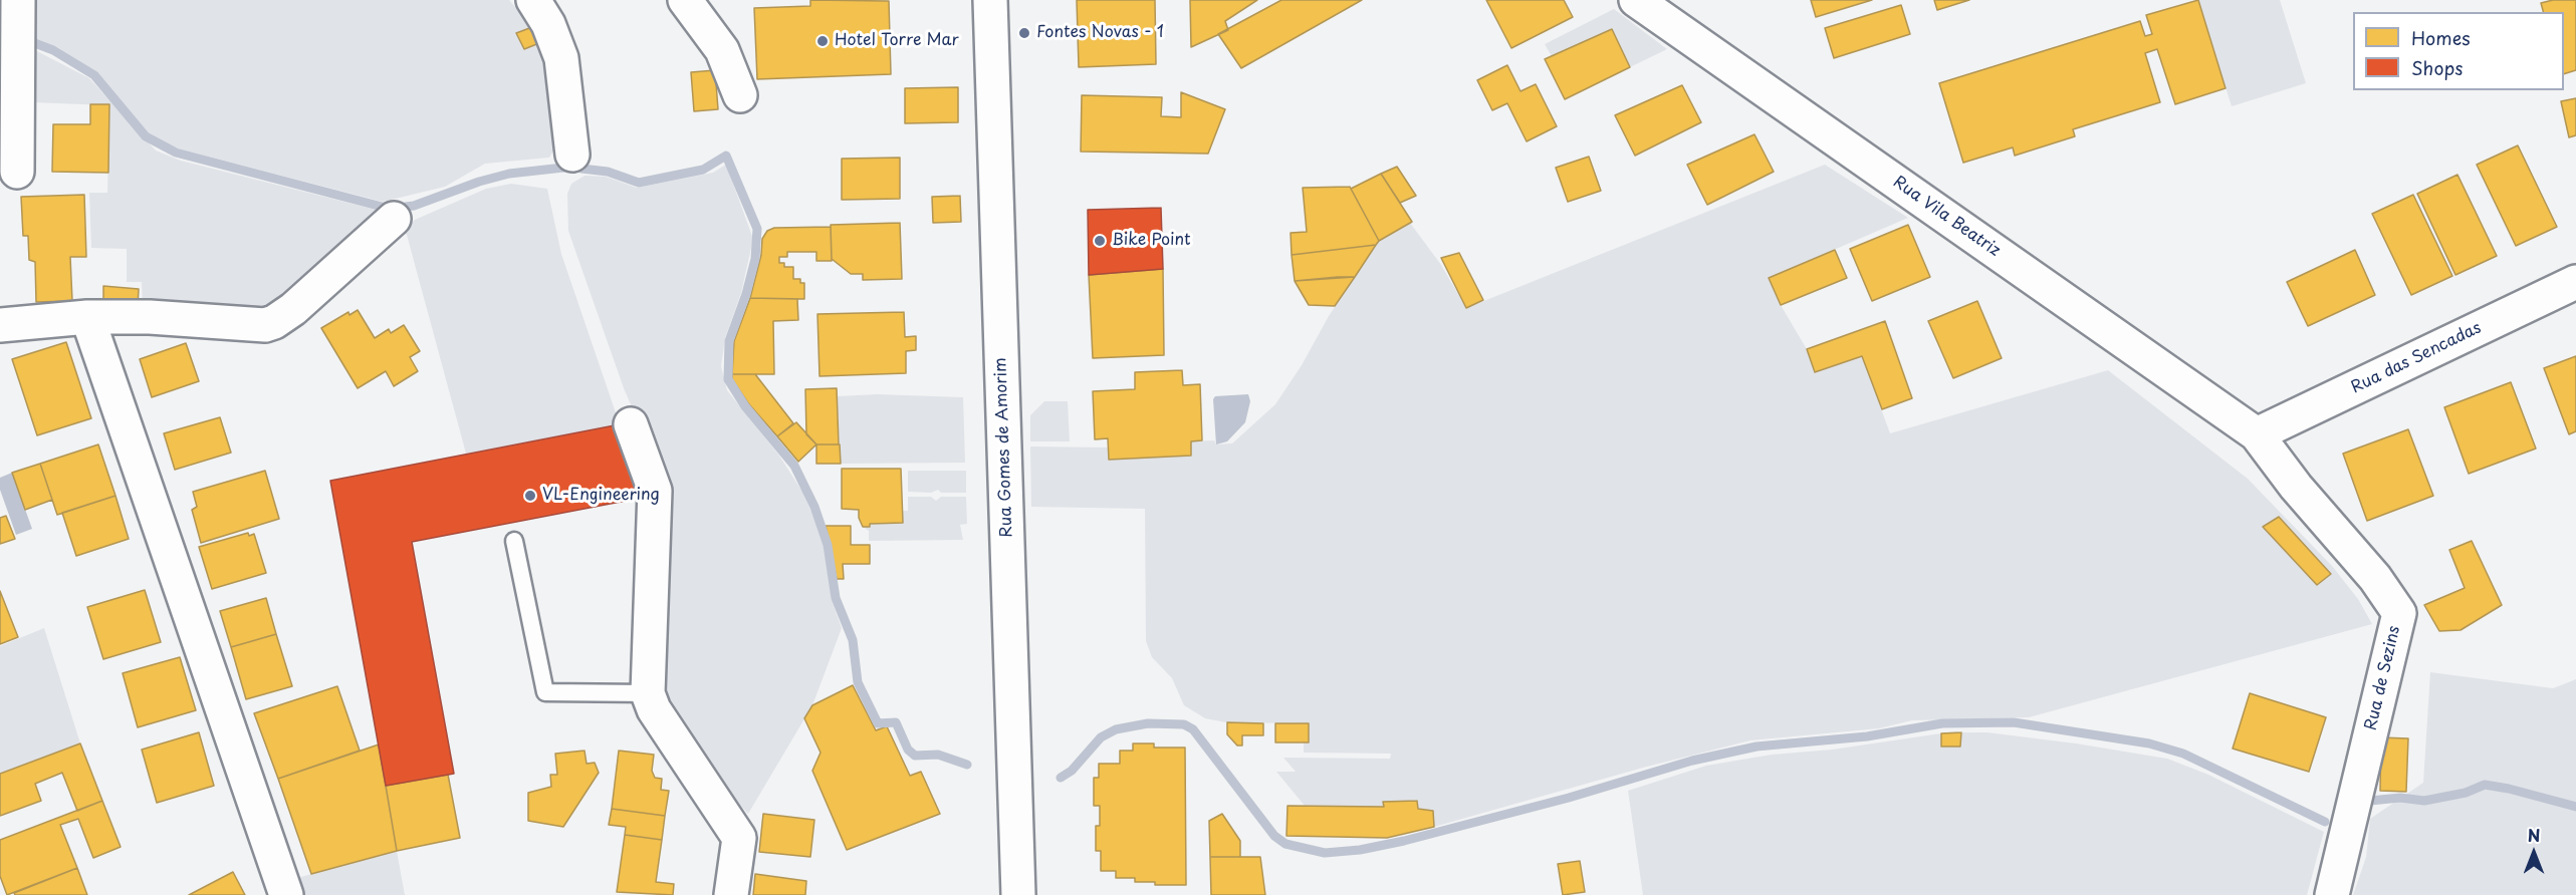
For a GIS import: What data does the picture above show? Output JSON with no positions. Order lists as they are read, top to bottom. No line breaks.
{"streets":{"street":["Rua Vila Beatriz","Rua das Sencadas","Rua Gomes de Amorim","Rua de Sezins"]},"crossings":[["Rua Vila Beatriz","Rua das Sencadas"],["Rua Vila Beatriz","Rua de Sezins"],["Rua das Sencadas","Rua de Sezins"]],"places":["Fontes Novas - 1","Hotel Torre Mar","Bike Point","VL-Engineering"],"legend":["Homes","Shops"],"north":"top"}
